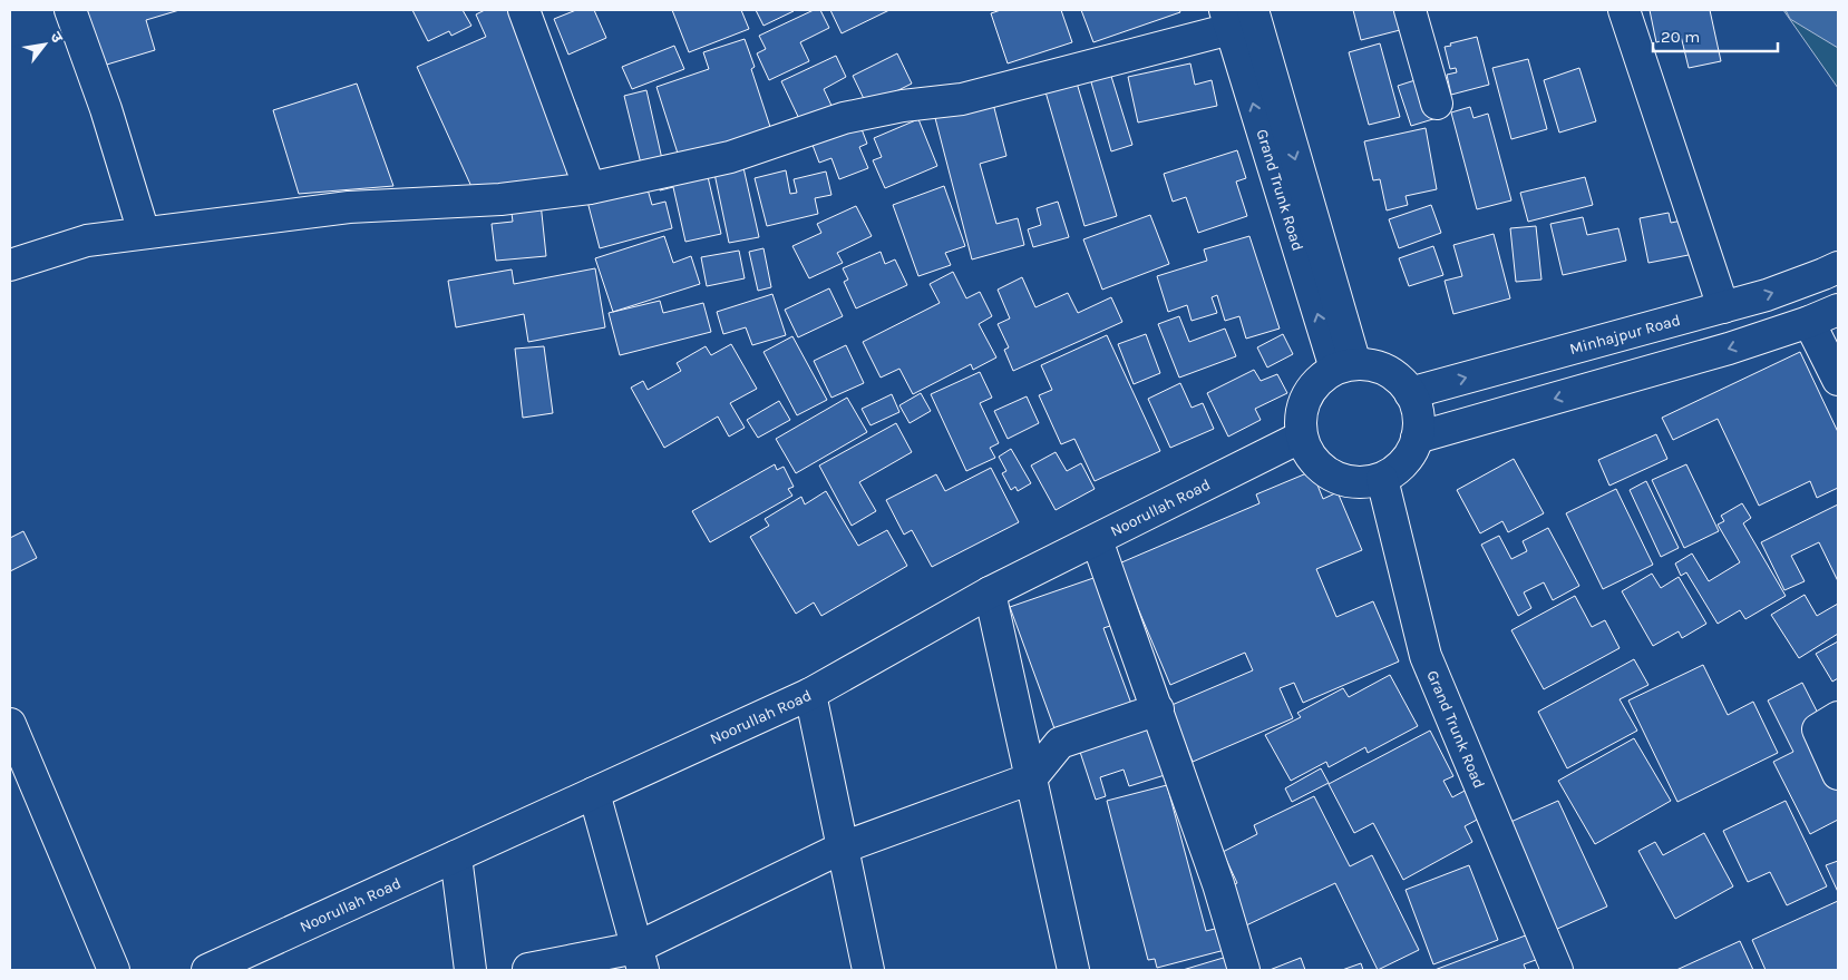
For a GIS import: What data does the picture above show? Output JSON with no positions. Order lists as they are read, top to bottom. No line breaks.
{"streets":{"street":["Grand Trunk Road","Minhajpur Road","Noorullah Road"]},"crossings":[["Grand Trunk Road","Minhajpur Road"],["Grand Trunk Road","Noorullah Road"],["Minhajpur Road","Noorullah Road"]],"scale_bar":"20 m","north":"top right"}
